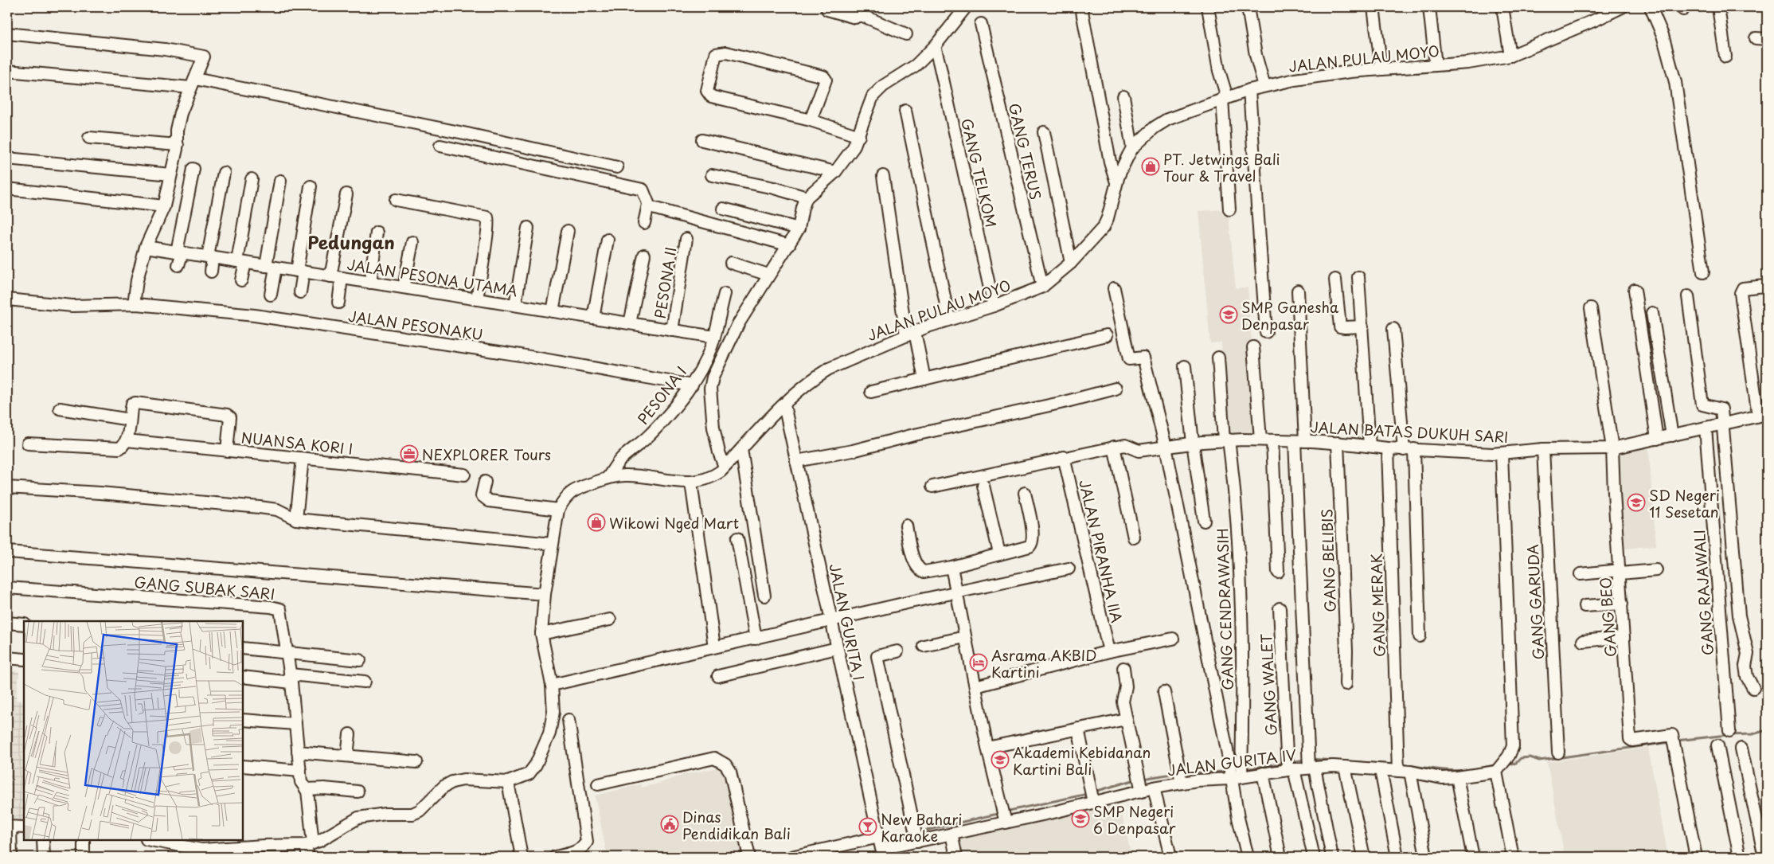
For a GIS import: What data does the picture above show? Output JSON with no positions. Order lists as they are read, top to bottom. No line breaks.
{"streets":{"street":["JALAN PULAU MOYO","GANG TERUS","GANG TELKOM","JALAN PESONA UTAMA","PESONA II","JALAN PESONAKU","PESONA I","JALAN BATAS DUKUH SARI","NUANSA KORI I","JALAN PIRANHA IIA","GANG BELIBIS","GANG SUBAK SARI","GANG RAJAWALI","GANG GARUDA","GANG MERAK","GANG CENDRAWASIH","GANG BEO","JALAN GURITA I","GANG WALET","JALAN GURITA IV"]},"crossings":[["JALAN PULAU MOYO","GANG TERUS"],["JALAN PULAU MOYO","GANG TELKOM"],["JALAN PULAU MOYO","PESONA I"],["JALAN PULAU MOYO","GANG SUBAK SARI"],["JALAN PULAU MOYO","JALAN GURITA I"],["JALAN PESONA UTAMA","PESONA II"],["JALAN PESONA UTAMA","PESONA I"],["JALAN PESONAKU","PESONA I"],["JALAN BATAS DUKUH SARI","JALAN PIRANHA IIA"],["JALAN BATAS DUKUH SARI","GANG BELIBIS"],["JALAN BATAS DUKUH SARI","GANG RAJAWALI"],["JALAN BATAS DUKUH SARI","GANG GARUDA"],["JALAN BATAS DUKUH SARI","GANG MERAK"],["JALAN BATAS DUKUH SARI","GANG CENDRAWASIH"],["JALAN BATAS DUKUH SARI","GANG BEO"],["GANG MERAK","JALAN GURITA IV"],["GANG CENDRAWASIH","JALAN GURITA IV"],["JALAN GURITA I","JALAN GURITA IV"],["GANG WALET","JALAN GURITA IV"]],"districts":["Pedungan"],"places":{"shop":["PT. Jetwings Bali Tour & Travel","Wikowi Nged Mart"],"school or university":["SMP Ganesha Denpasar","SD Negeri 11 Sesetan","Akademi Kebidanan Kartini Bali","SMP Negeri 6 Denpasar"],"office":["NEXPLORER Tours"],"hotel":["Asrama AKBID Kartini"],"public building":["Dinas Pendidikan Bali"],"bar":["New Bahari Karaoke"]}}
